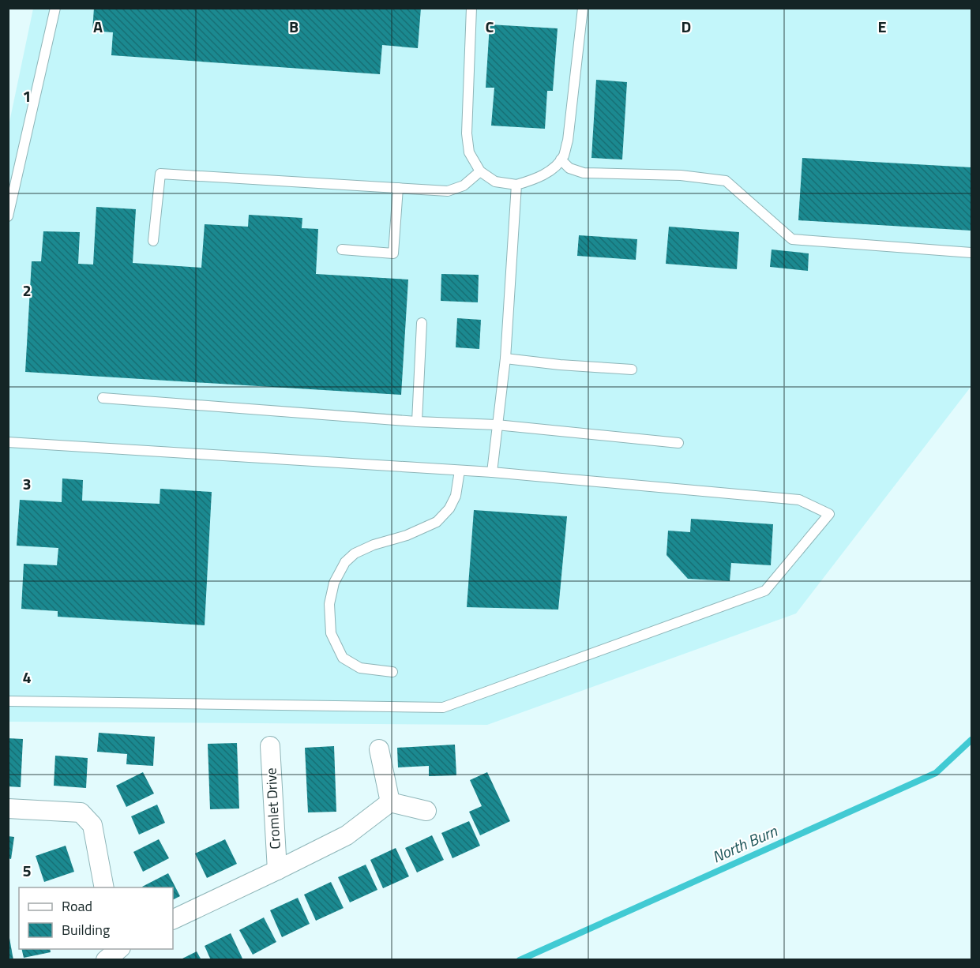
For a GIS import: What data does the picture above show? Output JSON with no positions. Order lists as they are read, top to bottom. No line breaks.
{"streets":{"street":["Cromlet Drive"]},"water":["North Burn"],"legend":["Road","Building"],"grid":{"columns":["A","B","C","D","E"],"rows":["1","2","3","4","5"]}}
